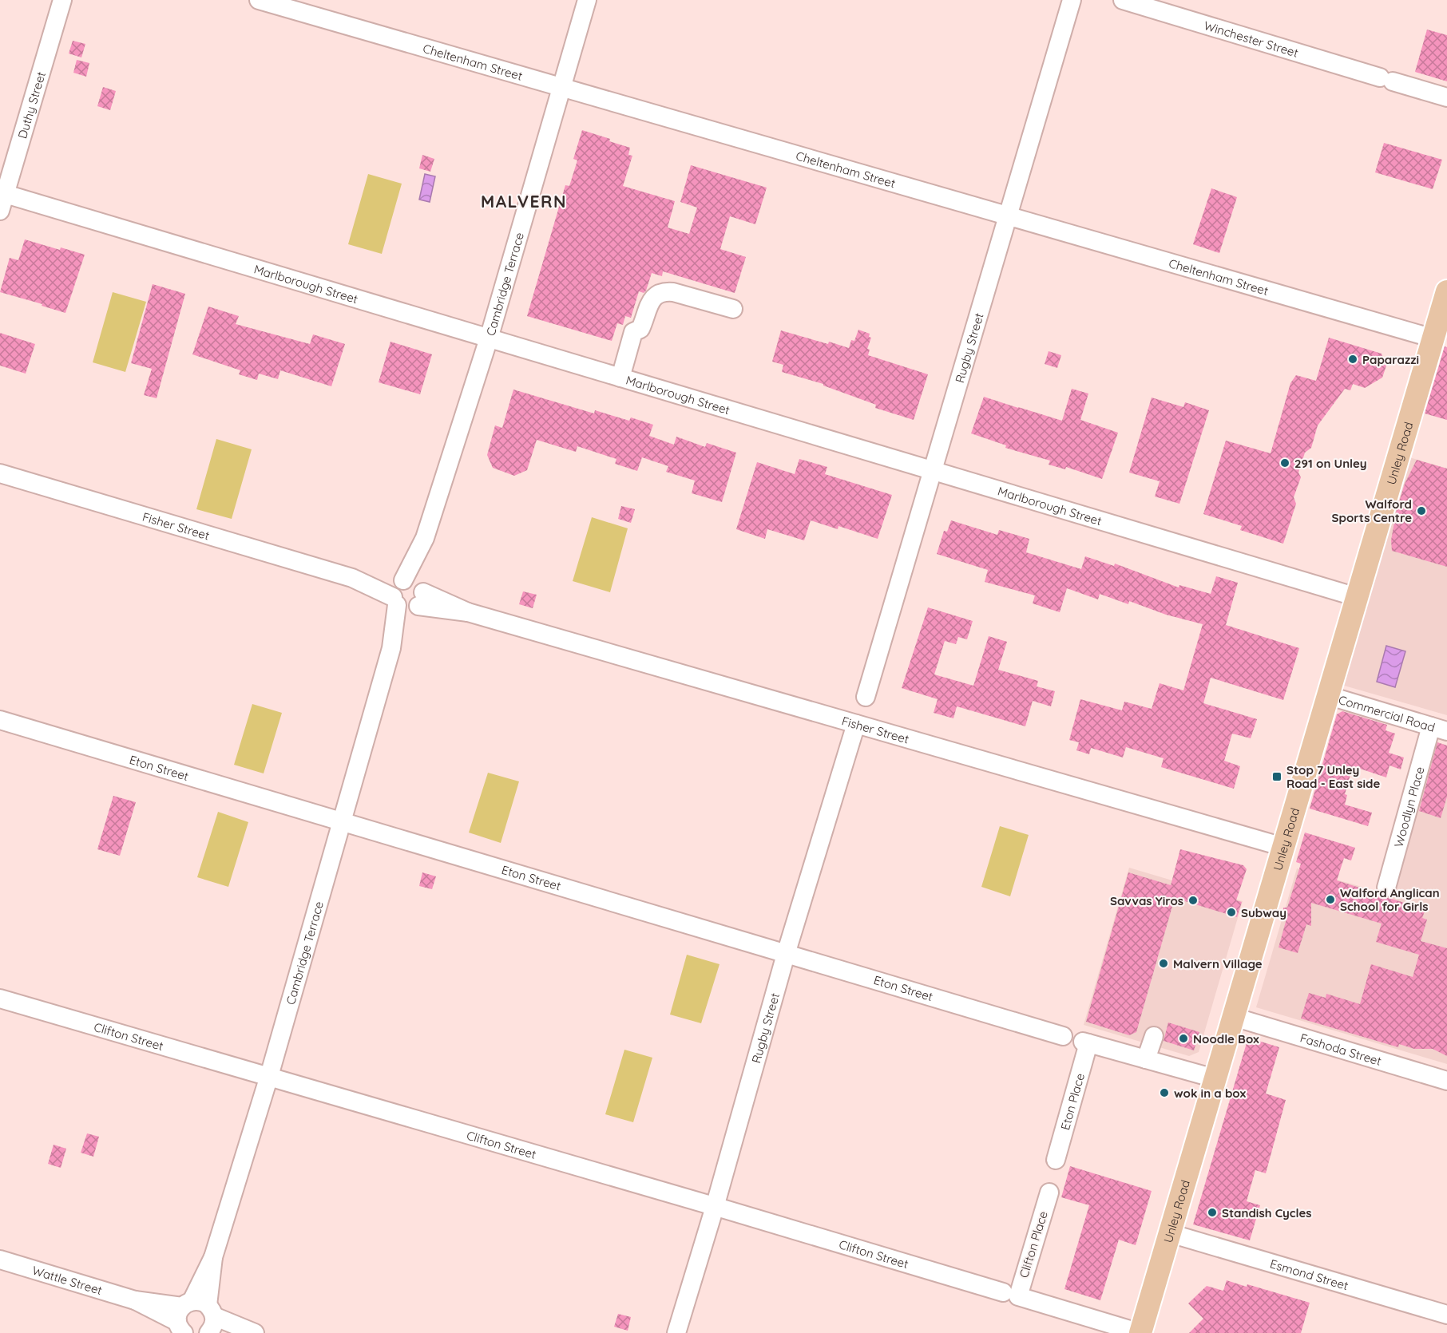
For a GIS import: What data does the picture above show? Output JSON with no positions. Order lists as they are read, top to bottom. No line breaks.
{"streets":{"main road":["Unley Road"],"street":["Winchester Street","Cheltenham Street","Duthy Street","Marlborough Street","Cambridge Terrace","Rugby Street","Fisher Street","Commercial Road","Eton Street","Woodlyn Place","Clifton Street","Fashoda Street","Eton Place","Clifton Place","Esmond Street","Wattle Street"]},"crossings":[["Cheltenham Street","Cambridge Terrace"],["Cheltenham Street","Rugby Street"],["Cheltenham Street","Unley Road"],["Duthy Street","Marlborough Street"],["Marlborough Street","Cambridge Terrace"],["Marlborough Street","Rugby Street"],["Marlborough Street","Unley Road"],["Cambridge Terrace","Fisher Street"],["Cambridge Terrace","Eton Street"],["Cambridge Terrace","Clifton Street"],["Cambridge Terrace","Wattle Street"],["Rugby Street","Fisher Street"],["Rugby Street","Eton Street"],["Rugby Street","Clifton Street"],["Unley Road","Fisher Street"],["Unley Road","Commercial Road"],["Unley Road","Clifton Street"],["Unley Road","Fashoda Street"],["Unley Road","Esmond Street"],["Commercial Road","Woodlyn Place"],["Clifton Street","Clifton Place"]],"districts":["MALVERN"],"places":{"other":["Paparazzi","291 on Unley","Walford Sports Centre","Walford Anglican School for Girls","Savvas Yiros","Subway","Malvern Village","Noodle Box","wok in a box","Standish Cycles"],"transit":["Stop 7 Unley Road - East side"]}}
